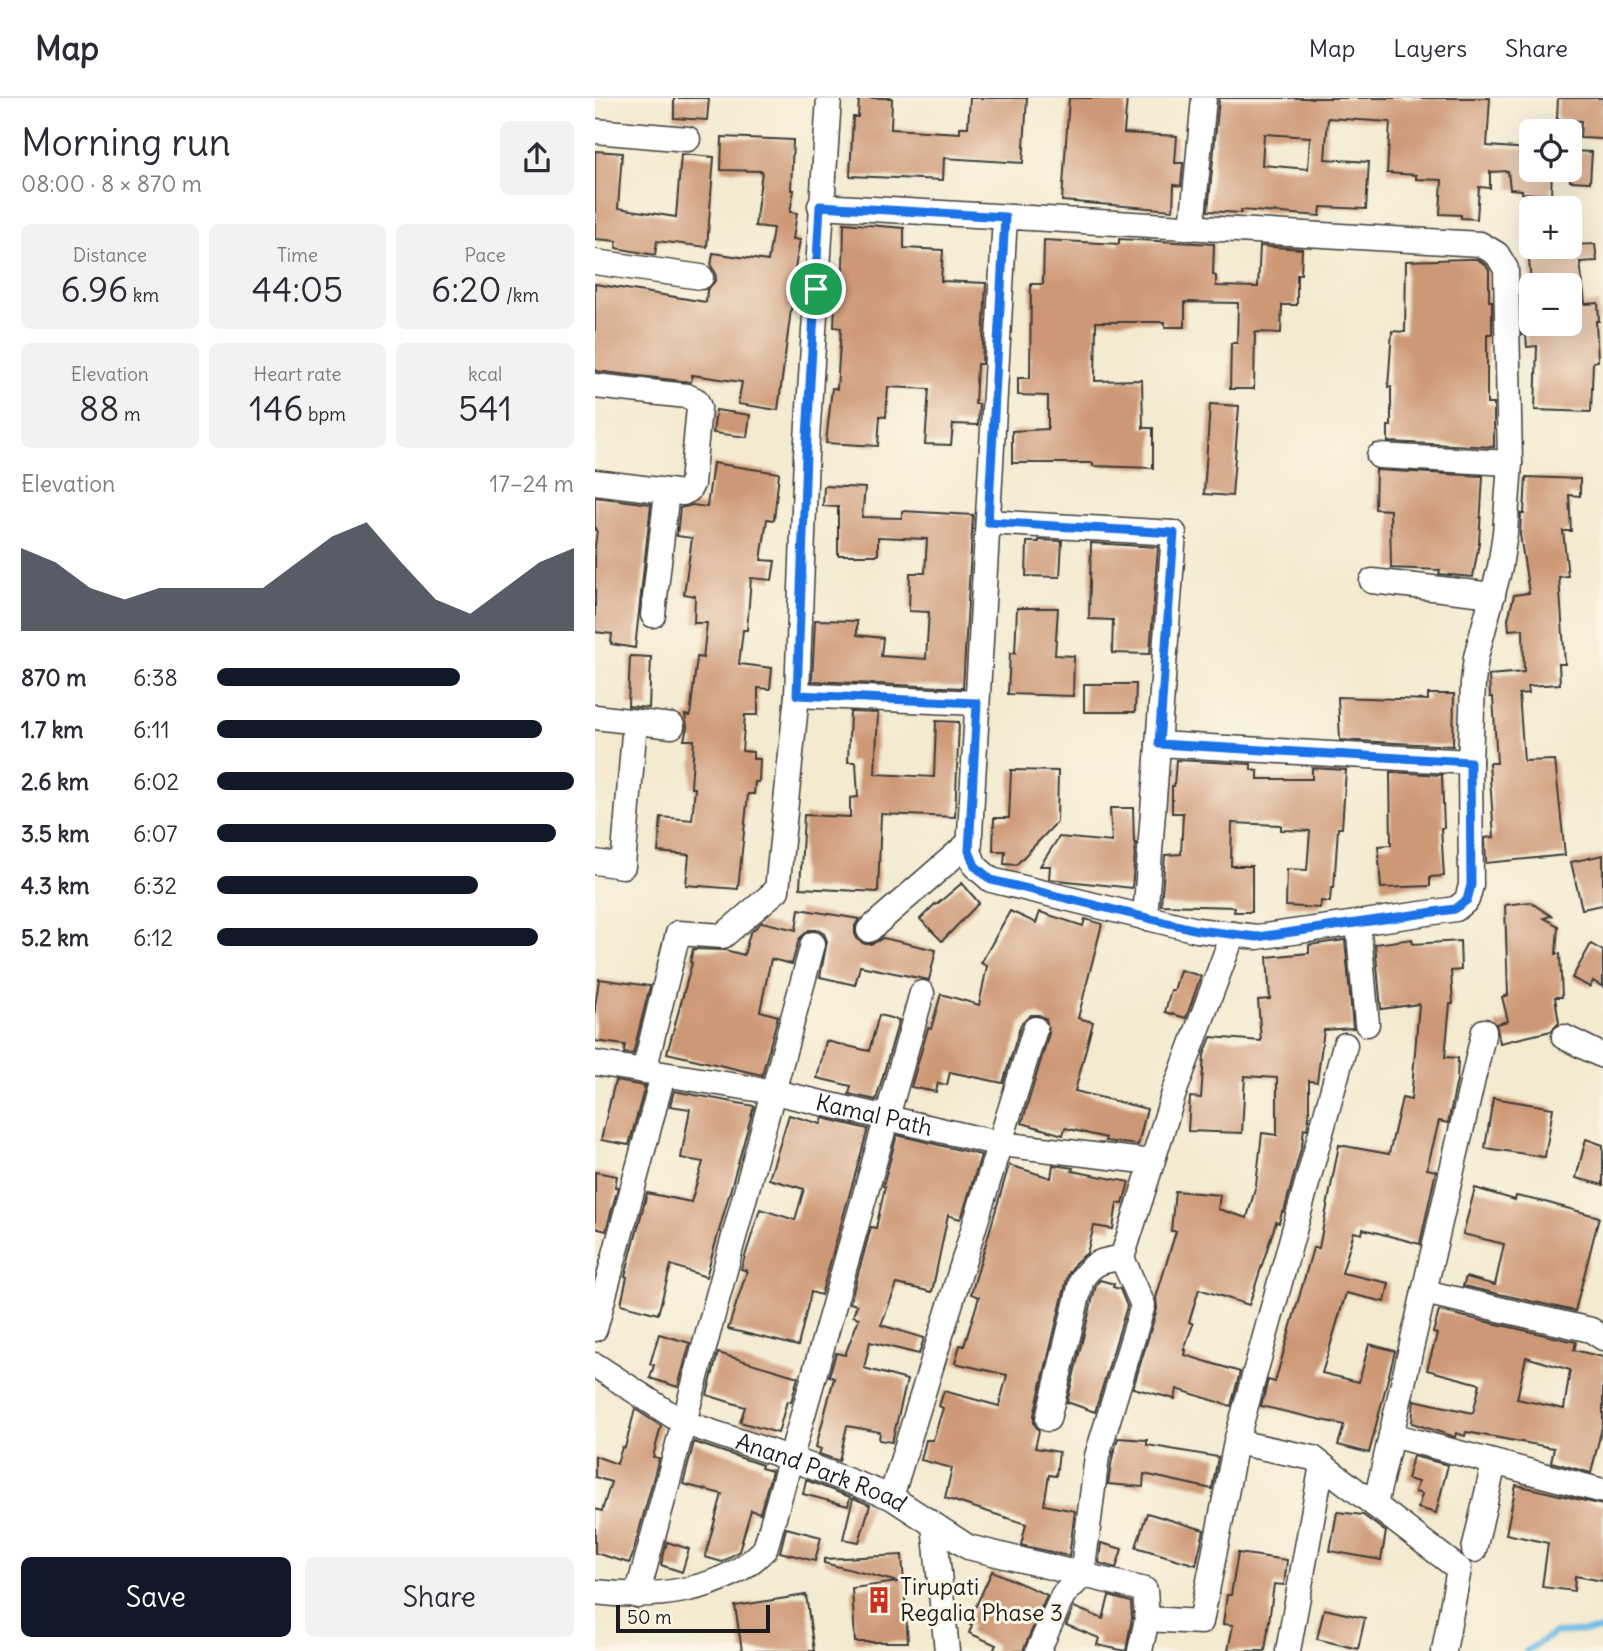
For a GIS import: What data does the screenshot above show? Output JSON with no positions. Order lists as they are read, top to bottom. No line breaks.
{"streets":{"street":["Kamal Path","Anand Park Road"]},"places":{"building":["Tirupati Regalia Phase 3"]},"scale_bar":"50 m","page":{"header":"Map","nav":["Map","Layers","Share"],"heading":["Morning run","08:00 · 8 × 870 m"],"map_buttons":["+","−"],"stats":[["Distance","6.96 km"],["Time","44:05"],["Pace","6:20 /km"],["Elevation","88 m"],["Heart rate","146 bpm"],["kcal","541"]],"chart":["Elevation","17–24 m"],"list":[{"name":"870 m","note":"6:38"},{"name":"1.7 km","note":"6:11"},{"name":"2.6 km","note":"6:02"},{"name":"3.5 km","note":"6:07"},{"name":"4.3 km","note":"6:32"},{"name":"5.2 km","note":"6:12"}],"buttons":["Save","Share"],"scale":"50 m"}}
